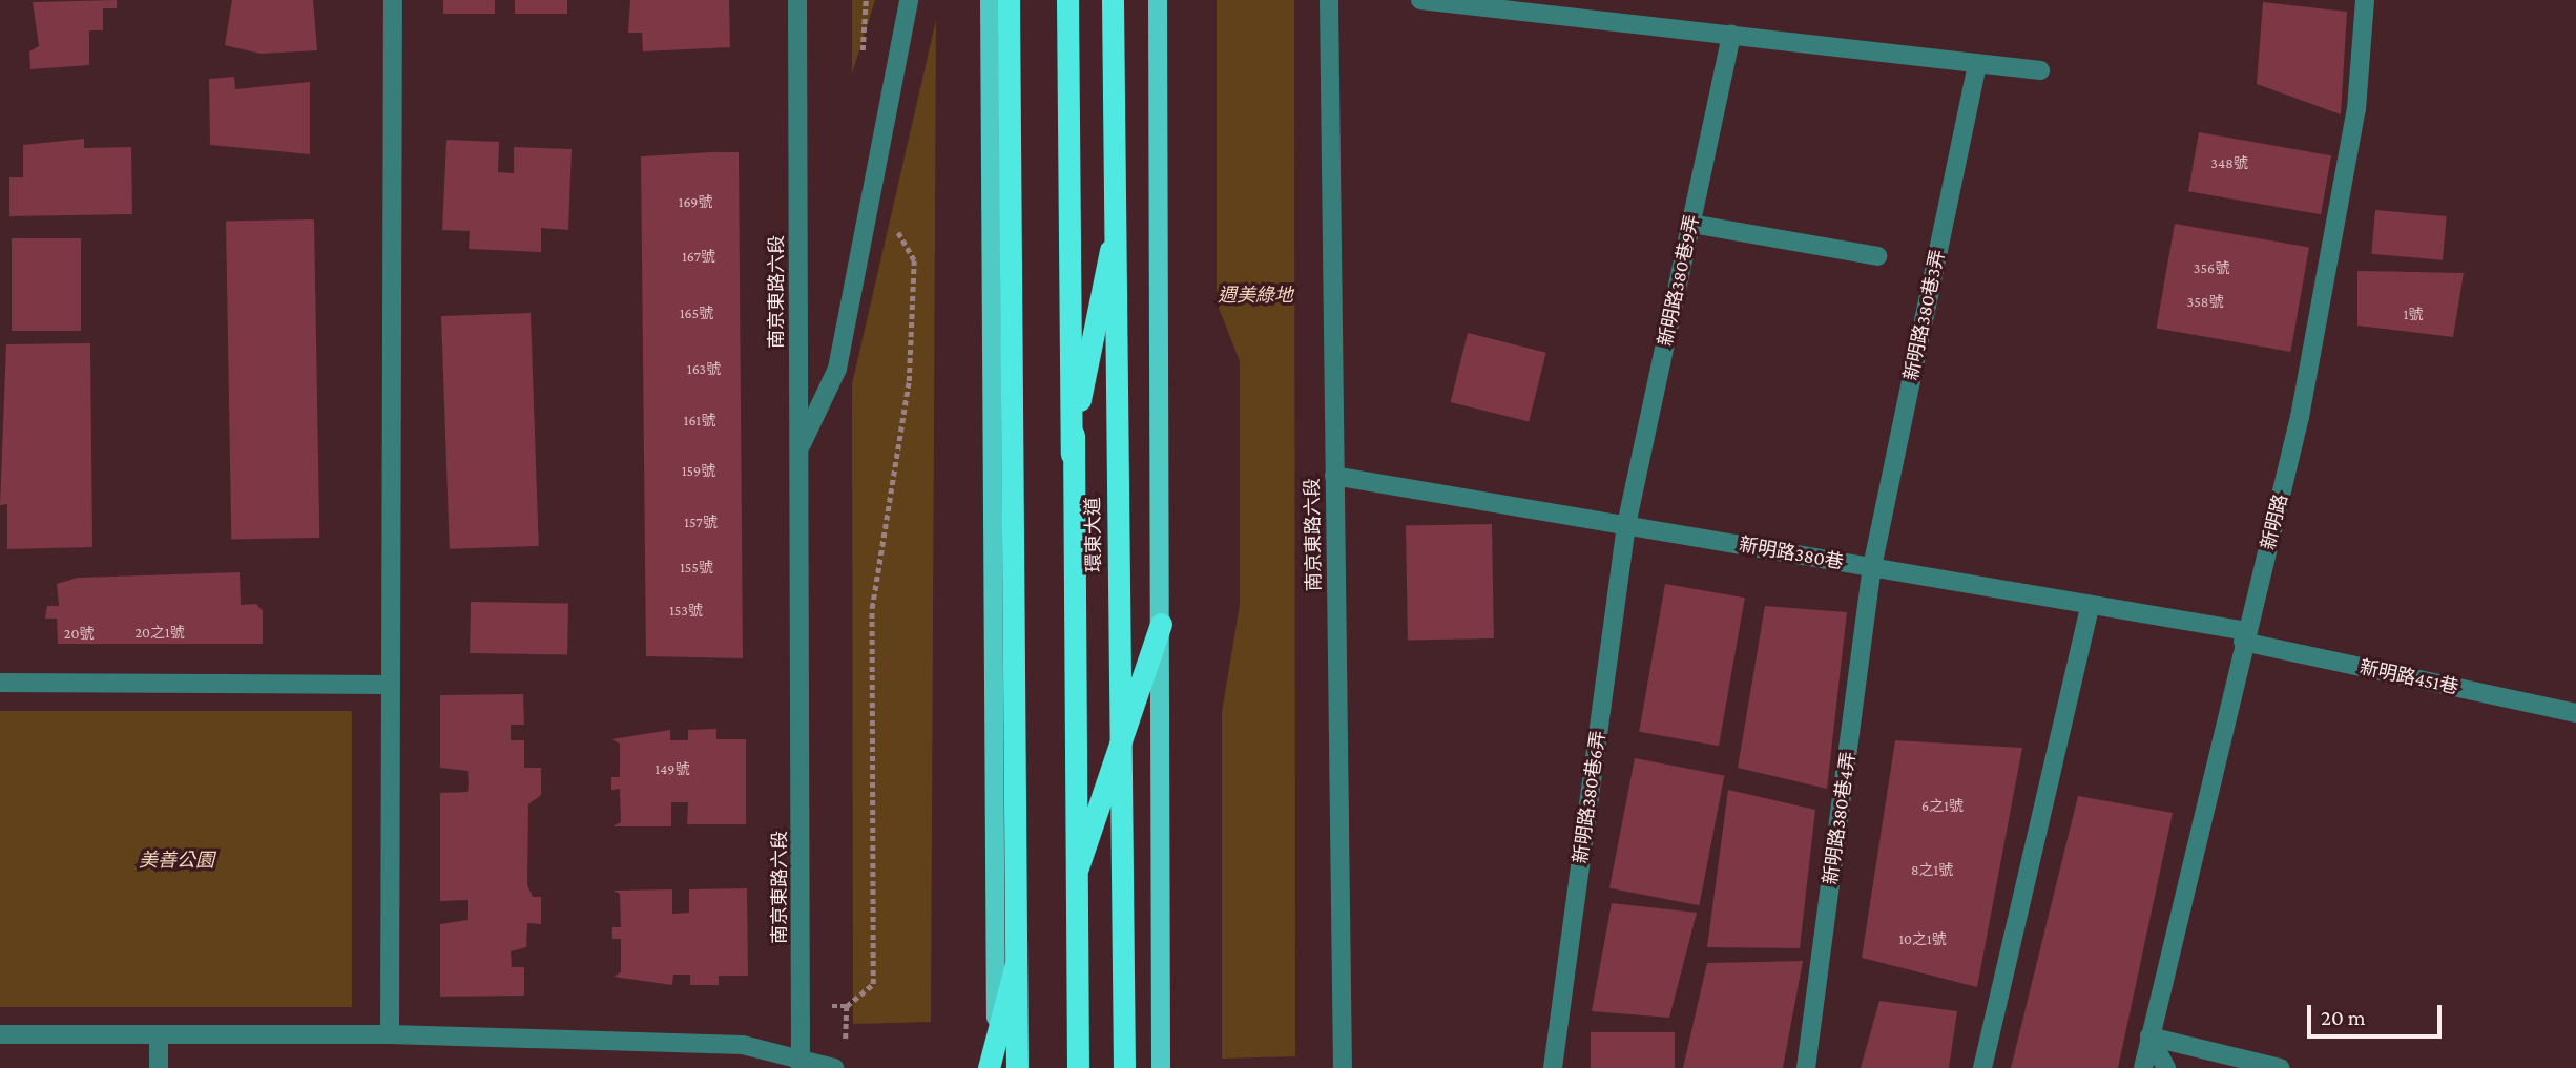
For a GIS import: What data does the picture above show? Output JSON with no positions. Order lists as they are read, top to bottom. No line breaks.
{"streets":{"highway":["環東大道"],"street":["新明路380巷9弄","南京東路六段","新明路380巷3弄","新明路","新明路380巷","新明路451巷","新明路380巷6弄","新明路380巷4弄"]},"crossings":[["新明路380巷9弄","新明路380巷"],["新明路380巷9弄","新明路380巷6弄"],["南京東路六段","新明路380巷"],["新明路380巷3弄","新明路380巷"],["新明路380巷3弄","新明路380巷4弄"],["新明路","新明路380巷"],["新明路","新明路451巷"],["新明路380巷","新明路451巷"],["新明路380巷","新明路380巷6弄"],["新明路380巷","新明路380巷4弄"]],"parks":["週美綠地","美善公園"],"house_numbers":["348號","169號","167號","356號","358號","165號","1號","163號","161號","159號","157號","155號","153號","20之1號","20號","149號","6之1號","8之1號","10之1號"],"scale_bar":"20 m"}
